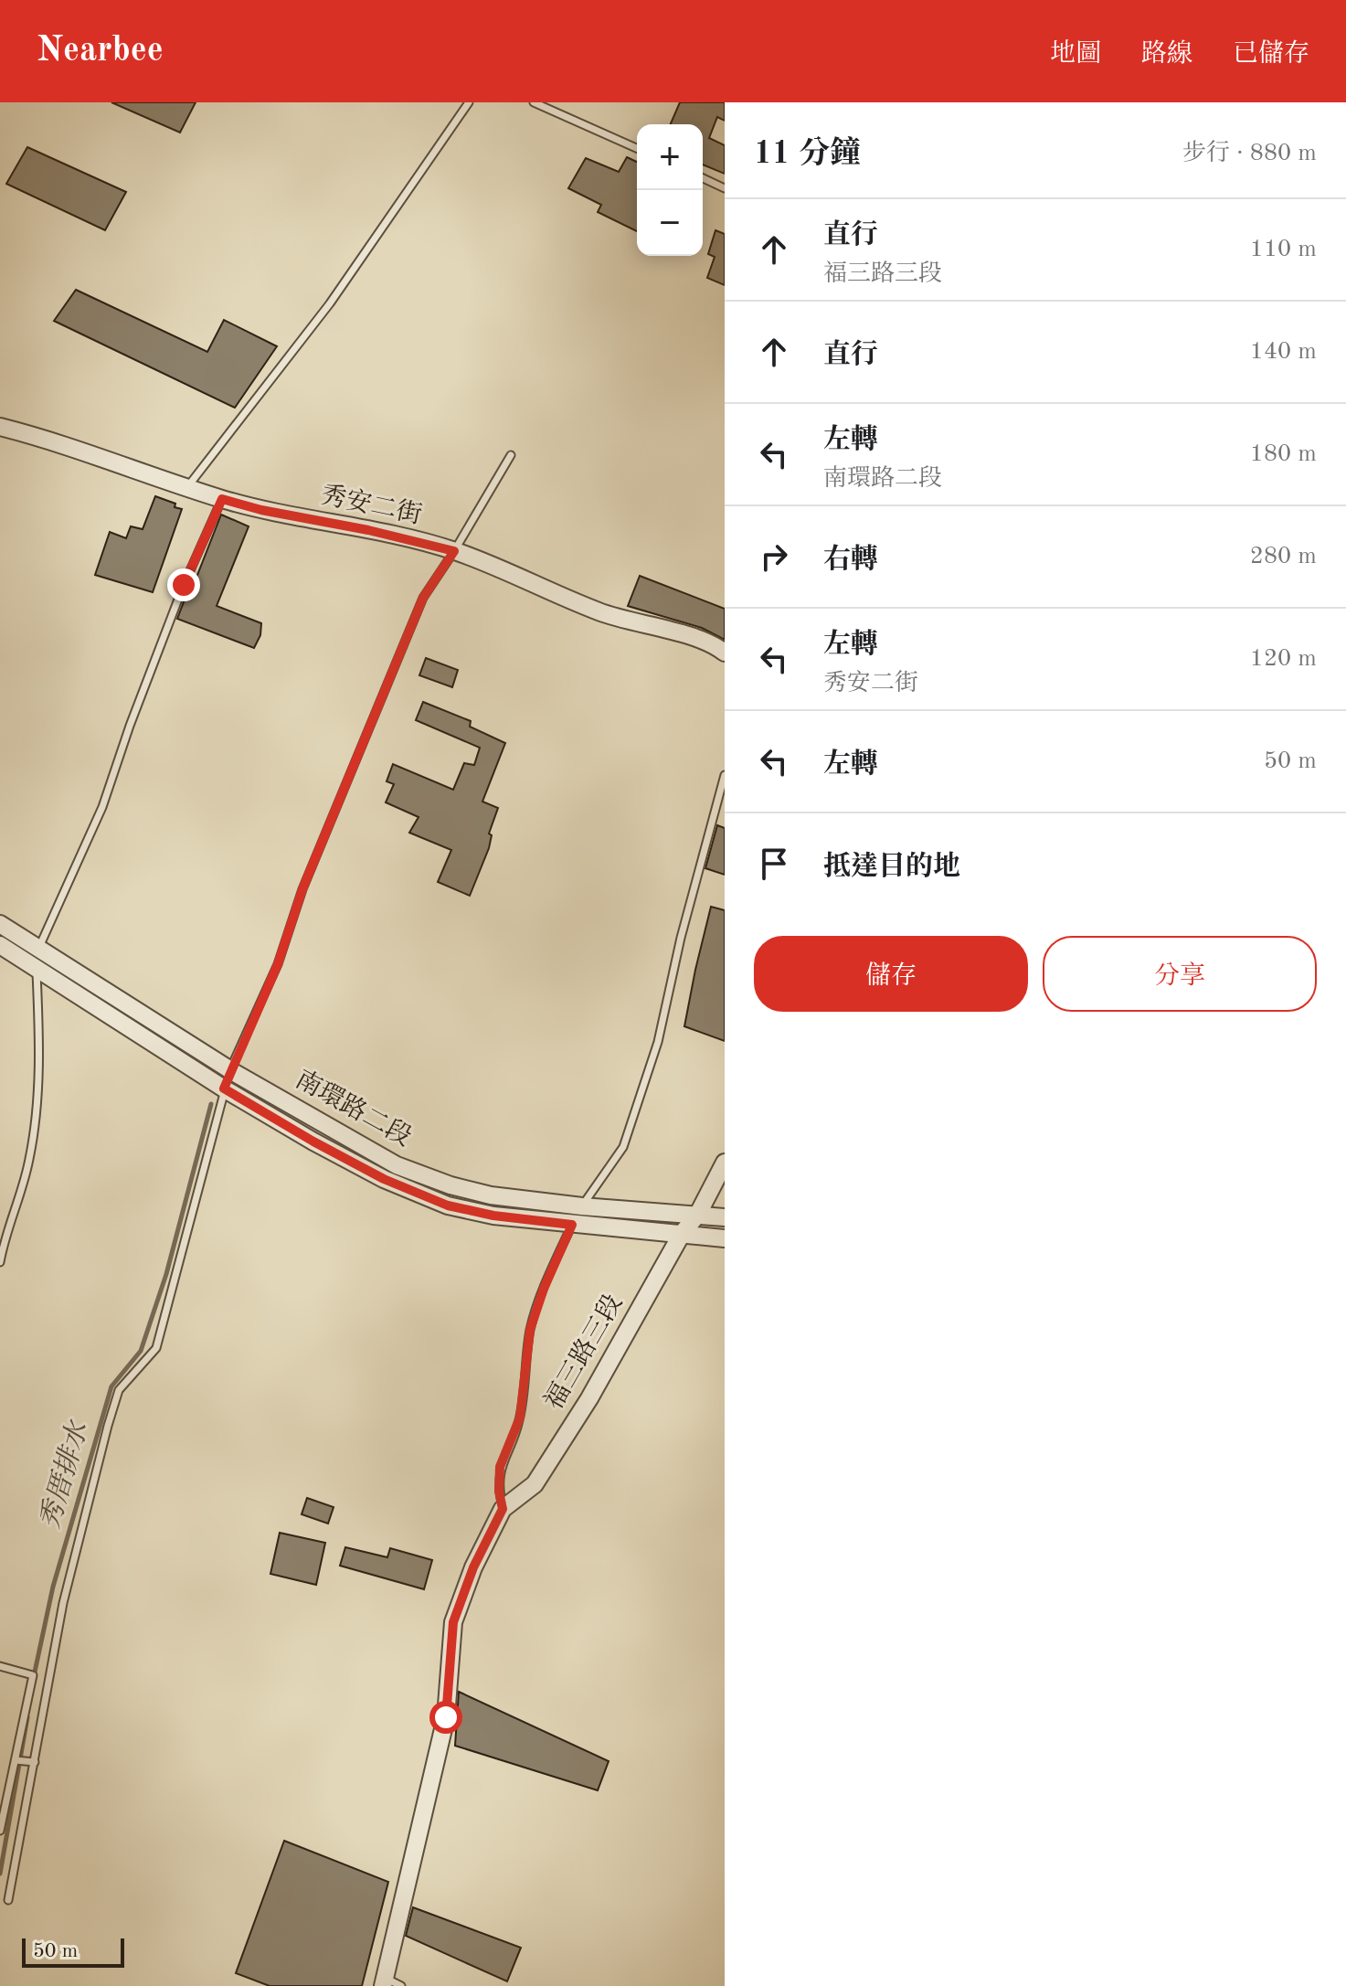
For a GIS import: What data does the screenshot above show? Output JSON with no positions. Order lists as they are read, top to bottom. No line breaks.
{"streets":{"street":["秀安二街","南環路二段","福三路三段"]},"crossings":[["南環路二段","福三路三段"]],"water":["秀厝排水"],"scale_bar":"50 m","page":{"header":"Nearbee","nav":["地圖","路線","已儲存"],"heading":["11 分鐘","步行 · 880 m"],"map_buttons":["+","−"],"list":[["直行","福三路三段","110 m"],["直行","140 m"],["左轉","南環路二段","180 m"],["右轉","280 m"],["左轉","秀安二街","120 m"],["左轉","50 m"],"抵達目的地"],"buttons":["儲存","分享"],"scale":"50 m"}}
